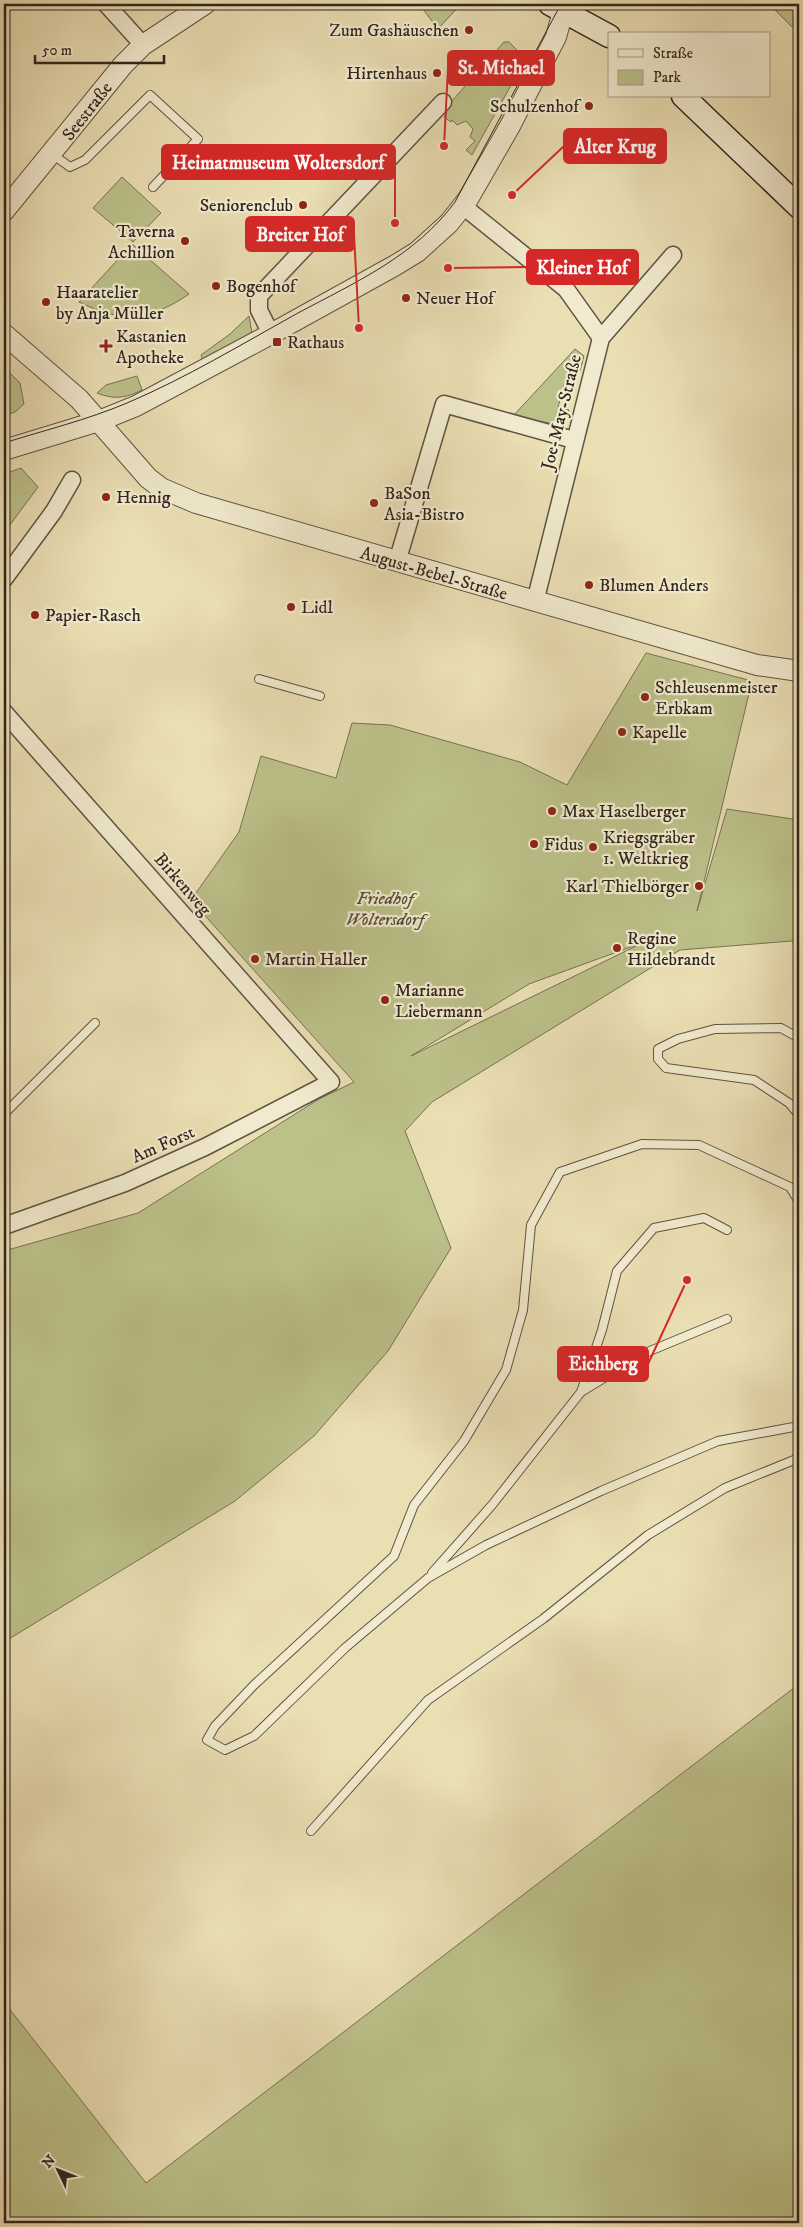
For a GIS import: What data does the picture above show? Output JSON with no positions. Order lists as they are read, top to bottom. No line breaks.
{"streets":{"street":["Seestraße","Joe-May-Straße","August-Bebel-Straße","Birkenweg","Am Forst"]},"crossings":[["Joe-May-Straße","August-Bebel-Straße"],["Birkenweg","Am Forst"]],"parks":["Friedhof Woltersdorf"],"places":{"other":["Zum Gashäuschen","Hirtenhaus","Schulzenhof","St. Michael","Alter Krug","Seniorenclub","Heimatmuseum Woltersdorf","Taverna Achillion","Kleiner Hof","Bogenhof","Neuer Hof","Haaratelier by Anja Müller","Breiter Hof","Hennig","BaSon Asia-Bistro","Blumen Anders","Lidl","Papier-Rasch","Schleusenmeister Erbkam","Kapelle","Max Haselberger","Fidus","Kriegsgräber 1. Weltkrieg","Karl Thielbörger","Regine Hildebrandt","Martin Haller","Marianne Liebermann","Eichberg"],"transit":["Rathaus"],"health":["Kastanien Apotheke"]},"legend":["Straße","Park"],"scale_bar":"50 m","north":"top left"}
